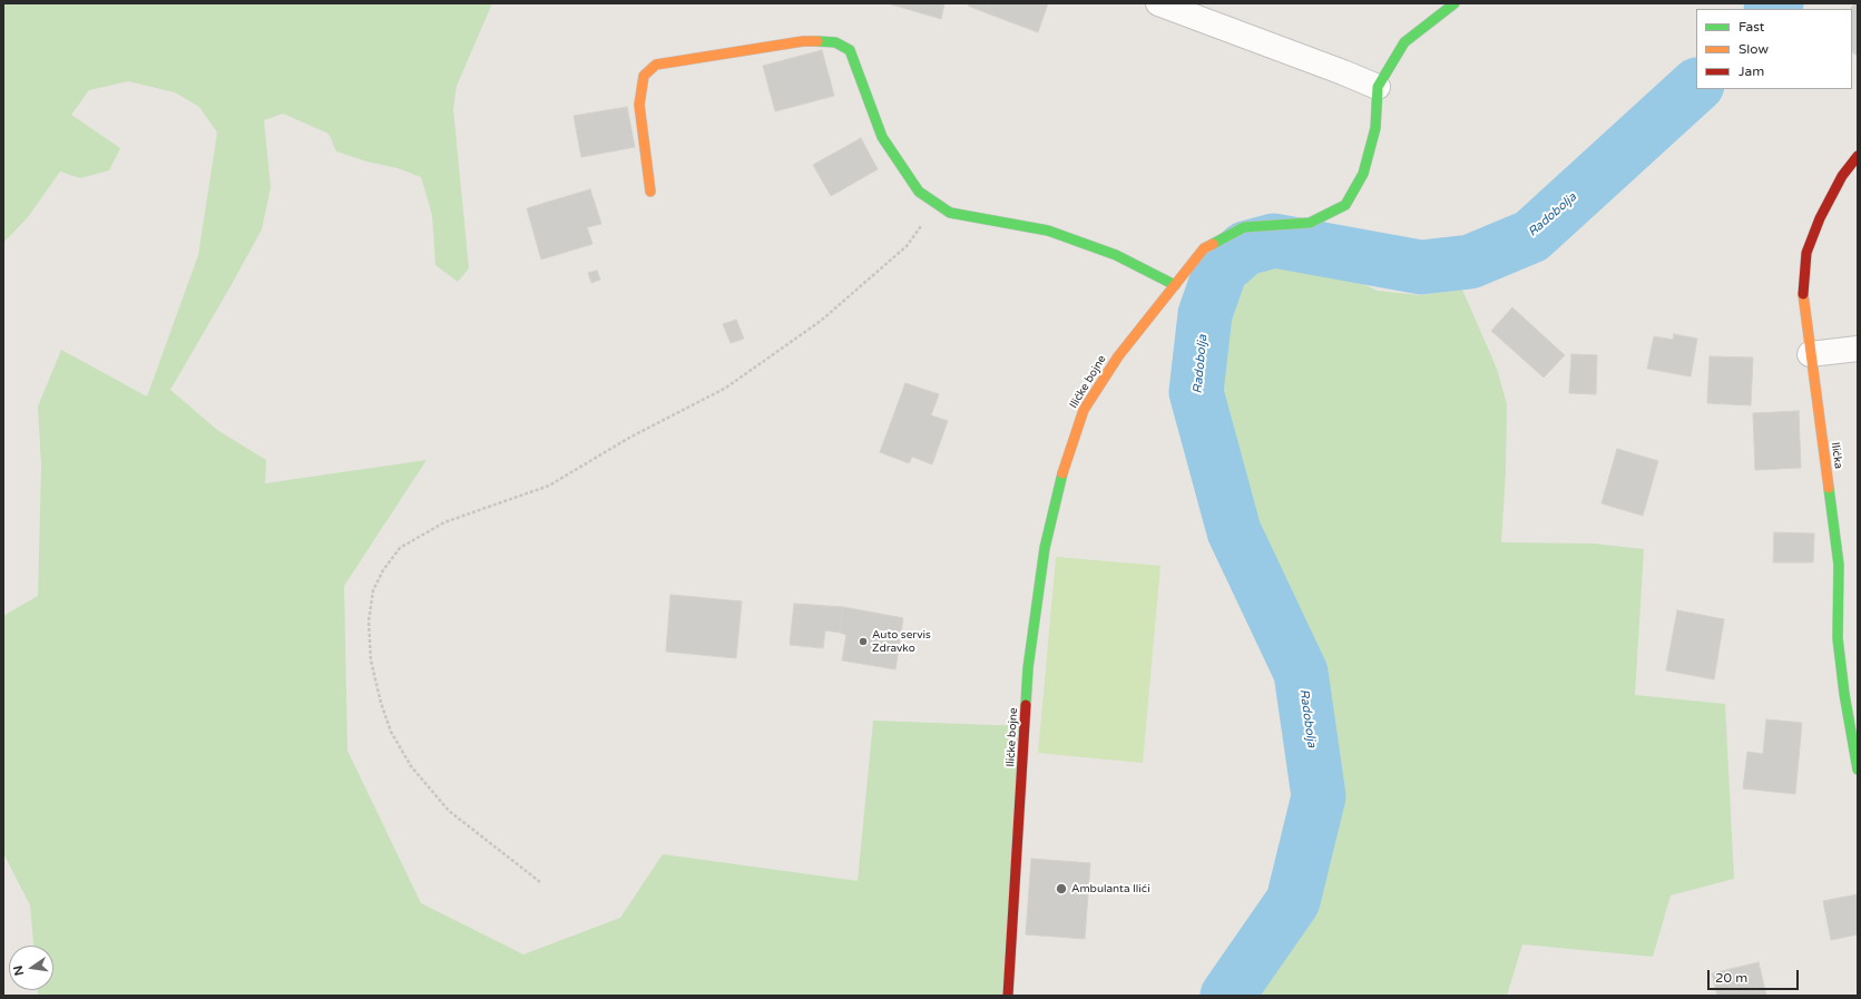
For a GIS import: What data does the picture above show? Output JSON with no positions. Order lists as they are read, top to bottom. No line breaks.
{"streets":{"street":["Ilićke bojne","Ilićka"]},"water":["Radobolja"],"places":["Auto servis Zdravko","Ambulanta Ilići"],"legend":["Fast","Slow","Jam"],"scale_bar":"20 m","north":"left"}
